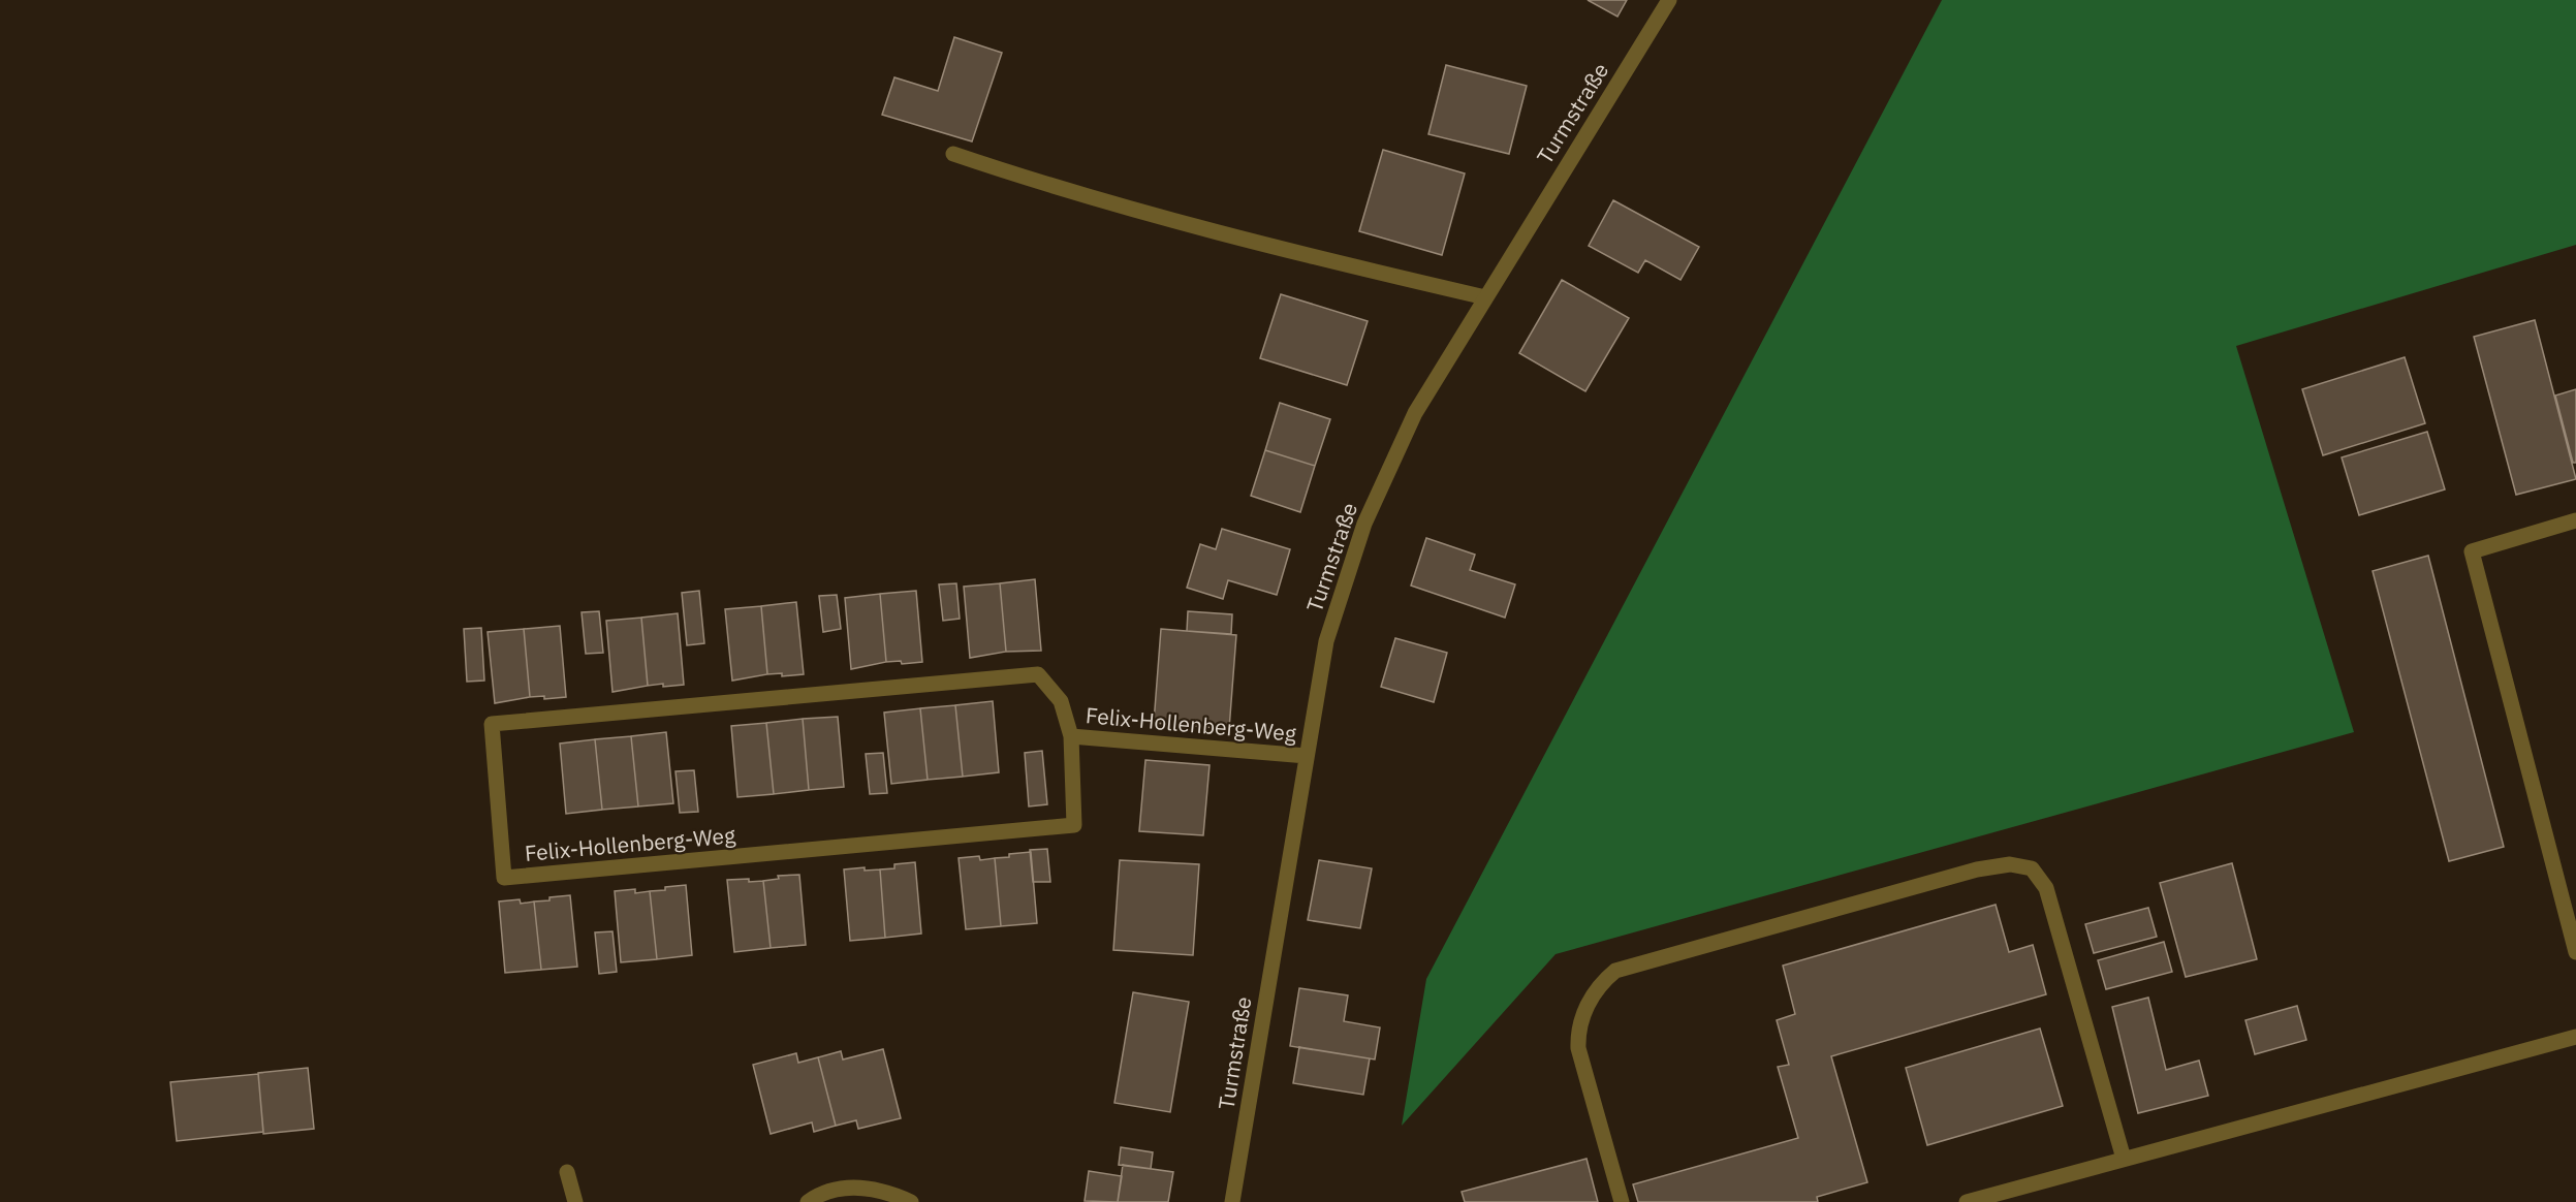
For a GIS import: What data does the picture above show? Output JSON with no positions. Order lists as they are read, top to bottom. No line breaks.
{"streets":{"street":["Turmstraße","Felix-Hollenberg-Weg"]},"crossings":[["Turmstraße","Felix-Hollenberg-Weg"]]}
